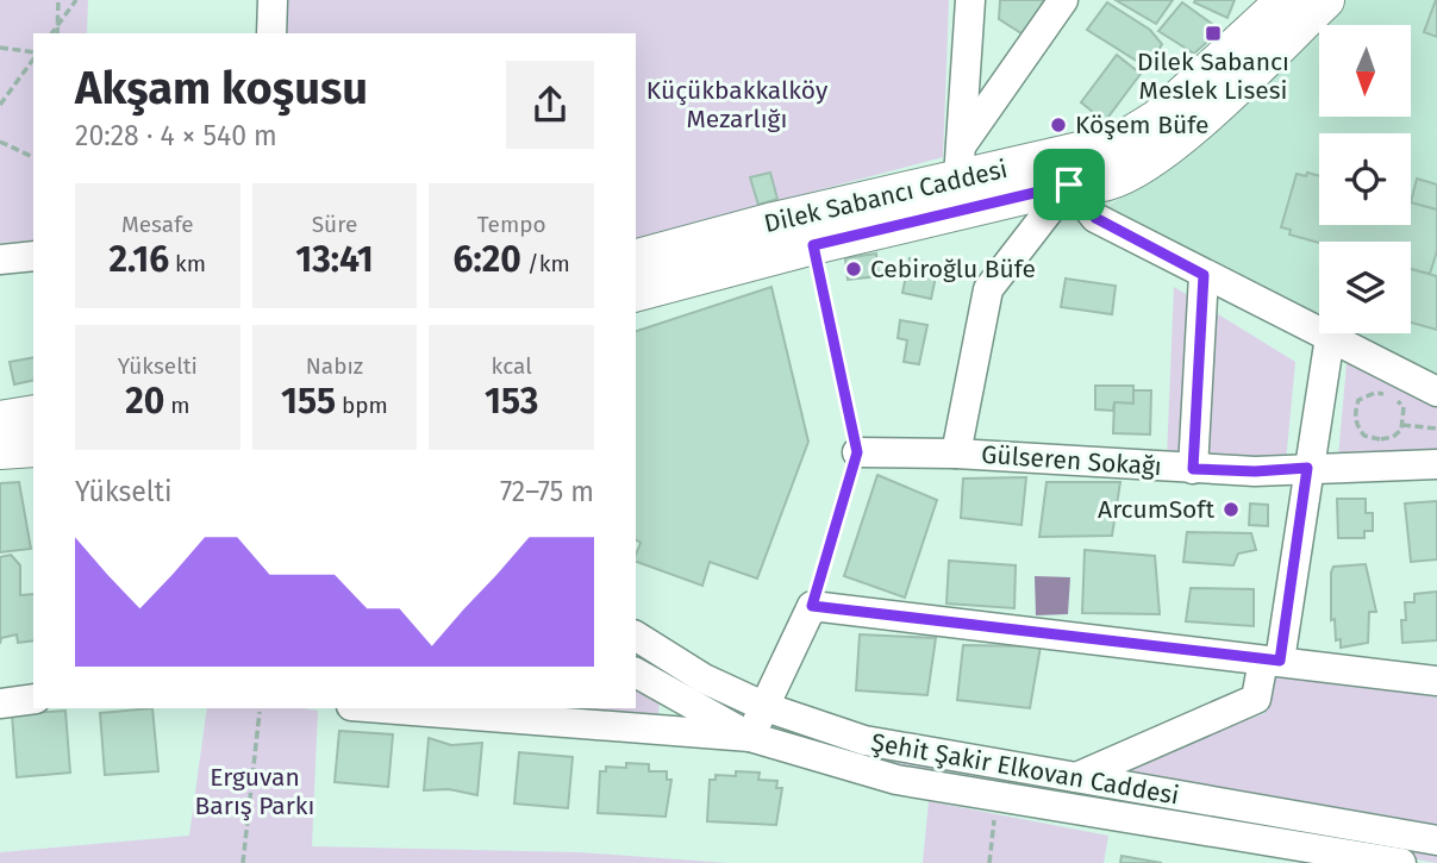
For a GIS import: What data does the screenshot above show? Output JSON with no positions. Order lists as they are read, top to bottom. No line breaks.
{"streets":{"main road":["Dilek Sabancı Caddesi"],"street":["Gülseren Sokağı","Şehit Şakir Elkovan Caddesi"]},"parks":["Küçükbakkalköy Mezarlığı","Erguvan Barış Parkı"],"places":{"transit":["Dilek Sabancı Meslek Lisesi"],"other":["Köşem Büfe","Cebiroğlu Büfe","ArcumSoft"]},"north":"bottom","page":{"heading":["Akşam koşusu","20:28 · 4 × 540 m"],"stats":[["Mesafe","2.16 km"],["Süre","13:41"],["Tempo","6:20 /km"],["Yükselti","20 m"],["Nabız","155 bpm"],["kcal","153"]],"chart":["Yükselti","72–75 m"]}}
